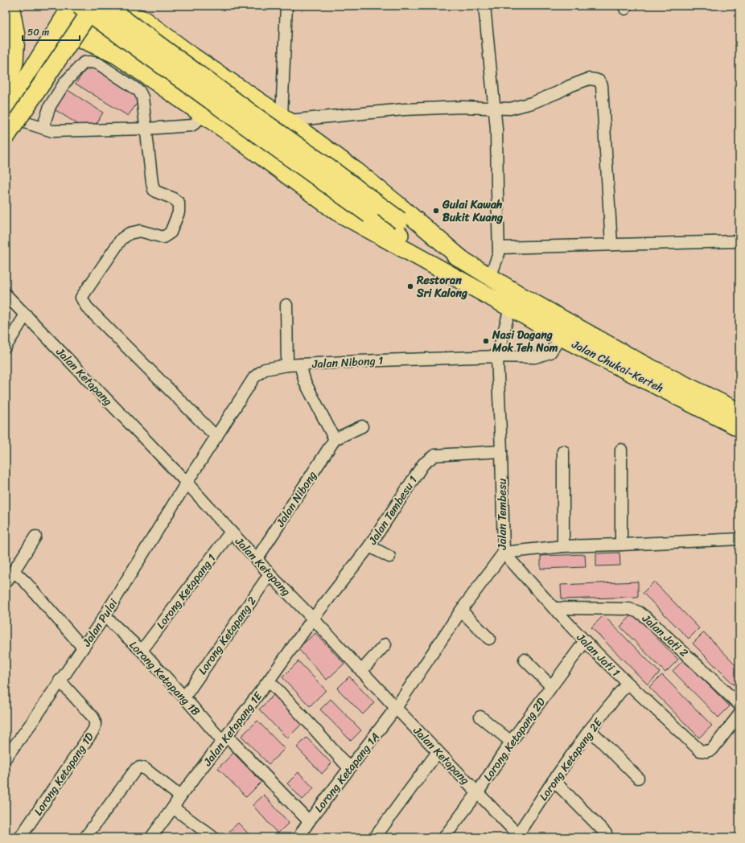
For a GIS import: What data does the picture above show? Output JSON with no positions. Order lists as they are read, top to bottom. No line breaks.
{"streets":{"highway":["Jalan Chukai-Kerteh"],"street":["Jalan Nibong 1","Jalan Ketapang","Jalan Nibong","Jalan Tembesu 1","Jalan Tembesu","Lorong Ketapang 1","Jalan Pulai","Lorong Ketapang 2","Jalan Jati 2","Jalan Jati 1","Lorong Ketapang 1B","Jalan Ketapang 1E","Lorong Ketapang 2D","Lorong Ketapang 2E","Lorong Ketapang 1A","Lorong Ketapang 1D"]},"crossings":[["Jalan Nibong 1","Jalan Chukai-Kerteh"],["Jalan Nibong 1","Jalan Ketapang"],["Jalan Nibong 1","Jalan Tembesu"],["Jalan Nibong 1","Jalan Pulai"],["Jalan Chukai-Kerteh","Jalan Tembesu"],["Jalan Ketapang","Jalan Nibong"],["Jalan Ketapang","Jalan Tembesu 1"],["Jalan Ketapang","Jalan Tembesu"],["Jalan Ketapang","Lorong Ketapang 1"],["Jalan Ketapang","Jalan Pulai"],["Jalan Ketapang","Lorong Ketapang 2"],["Jalan Ketapang","Jalan Ketapang 1E"],["Jalan Ketapang","Lorong Ketapang 2D"],["Jalan Ketapang","Lorong Ketapang 2E"],["Jalan Ketapang","Lorong Ketapang 1A"],["Jalan Tembesu 1","Jalan Tembesu"],["Jalan Tembesu 1","Jalan Ketapang 1E"],["Jalan Tembesu","Jalan Jati 1"],["Jalan Tembesu","Lorong Ketapang 1A"],["Lorong Ketapang 1","Lorong Ketapang 1B"],["Jalan Pulai","Lorong Ketapang 1B"],["Jalan Pulai","Lorong Ketapang 1D"],["Lorong Ketapang 2","Lorong Ketapang 1B"],["Jalan Jati 2","Jalan Jati 1"],["Jalan Jati 1","Lorong Ketapang 2D"],["Jalan Jati 1","Lorong Ketapang 2E"],["Lorong Ketapang 1B","Jalan Ketapang 1E"],["Lorong Ketapang 1B","Lorong Ketapang 1A"]],"places":["Gulai Kawah Bukit Kuang","Restoran Sri Kalong","Nasi Dagang Mok Teh Nom"],"scale_bar":"50 m"}
